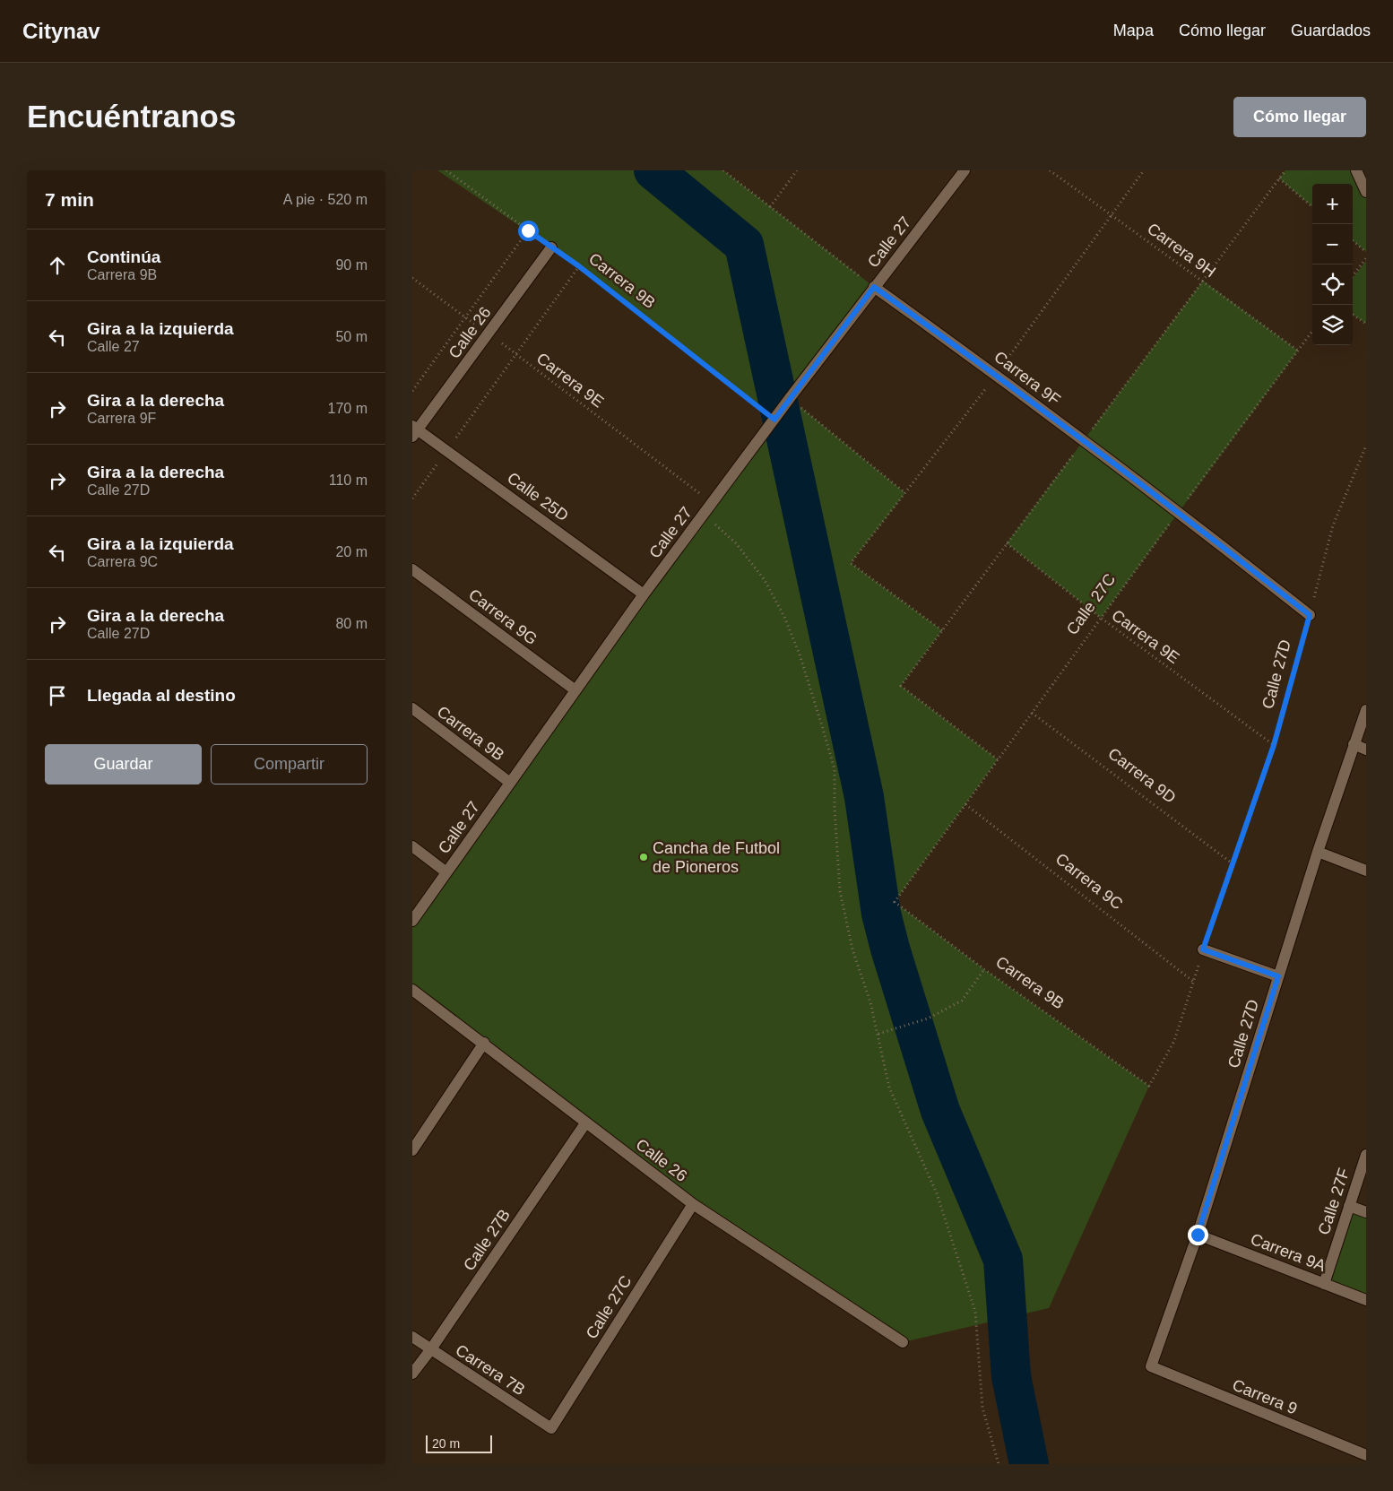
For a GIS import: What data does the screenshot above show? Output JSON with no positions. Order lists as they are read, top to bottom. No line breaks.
{"streets":{"street":["Calle 27","Carrera 9B","Calle 26","Carrera 9F","Calle 25D","Calle 27C","Carrera 9G","Calle 27D","Calle 27F","Calle 27B","Carrera 9A","Carrera 7B","Carrera 9"],"path":["Carrera 9H","Carrera 9E","Carrera 9D","Carrera 9C"]},"crossings":[["Calle 27","Carrera 9B"],["Calle 27","Carrera 9F"],["Calle 27","Carrera 9E"],["Calle 27","Calle 25D"],["Calle 27","Carrera 9G"],["Carrera 9H","Calle 27C"],["Carrera 9B","Calle 26"],["Carrera 9B","Calle 27C"],["Carrera 9B","Calle 27D"],["Calle 26","Carrera 9E"],["Calle 26","Calle 25D"],["Calle 26","Calle 27C"],["Calle 26","Calle 27B"],["Carrera 9F","Calle 27C"],["Carrera 9F","Calle 27D"],["Carrera 9E","Calle 27C"],["Carrera 9E","Calle 27D"],["Calle 27C","Carrera 9D"],["Calle 27C","Carrera 9C"],["Calle 27C","Carrera 7B"],["Calle 27D","Carrera 9D"],["Calle 27D","Carrera 9C"],["Calle 27D","Carrera 9A"],["Calle 27D","Carrera 9"],["Calle 27F","Carrera 9A"],["Calle 27B","Carrera 7B"]],"places":["Cancha de Futbol de Pioneros"],"scale_bar":"20 m","page":{"header":"Citynav","nav":["Mapa","Cómo llegar","Guardados"],"buttons":["Cómo llegar",["Guardar","Compartir"]],"title":"Encuéntranos","heading":["7 min","A pie · 520 m"],"map_buttons":["+","−"],"list":[["Continúa","Carrera 9B","90 m"],["Gira a la izquierda","Calle 27","50 m"],["Gira a la derecha","Carrera 9F","170 m"],["Gira a la derecha","Calle 27D","110 m"],["Gira a la izquierda","Carrera 9C","20 m"],["Gira a la derecha","Calle 27D","80 m"],"Llegada al destino"],"scale":"20 m"}}
